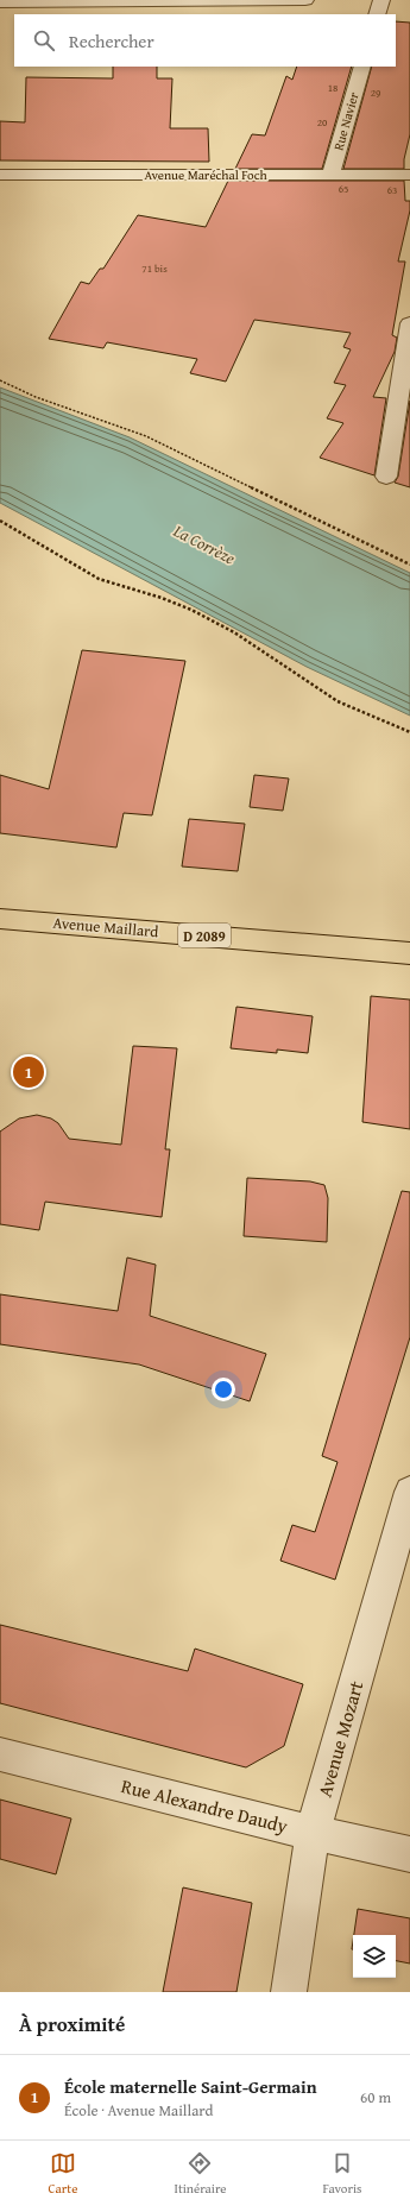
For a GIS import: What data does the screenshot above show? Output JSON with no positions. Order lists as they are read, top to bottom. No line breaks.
{"streets":{"main road":["Avenue Maillard","D 2089"],"street":["Rue Navier","Avenue Maréchal Foch","Avenue Mozart","Rue Alexandre Daudy"]},"crossings":[["Rue Navier","Avenue Maréchal Foch"],["Avenue Mozart","Rue Alexandre Daudy"]],"water":["La Corrèze"],"house_numbers":["18","29","20","65","63","71 bis"],"page":{"search":"Rechercher","pins":"1","heading":"À proximité","list":[{"mark":"1","name":"École maternelle Saint-Germain","note":"École · Avenue Maillard","value":"60 m"}],"nav":["Carte","Itinéraire","Favoris"]}}
